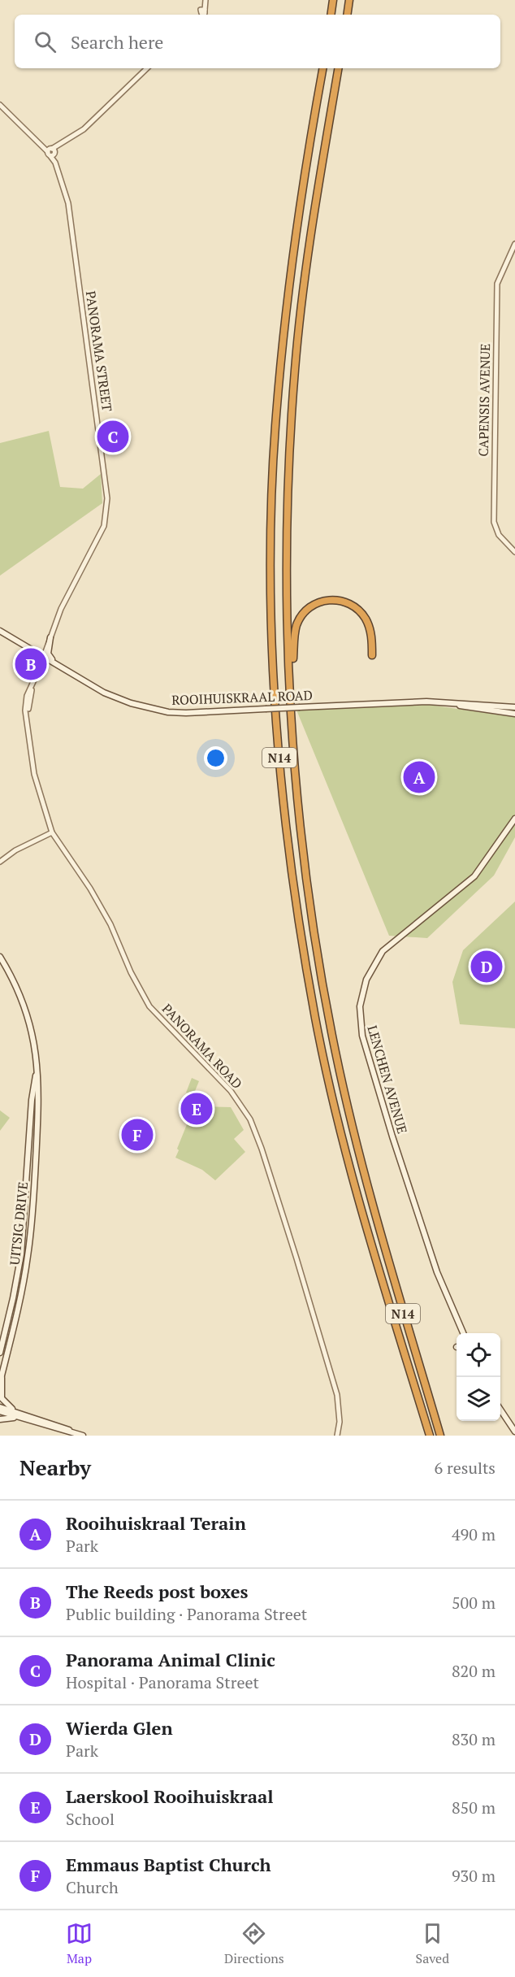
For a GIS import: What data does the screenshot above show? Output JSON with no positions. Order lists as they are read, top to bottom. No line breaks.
{"streets":{"highway":["N14"],"main road":["ROOIHUISKRAAL ROAD","LENCHEN AVENUE","UITSIG DRIVE"],"street":["PANORAMA STREET","CAPENSIS AVENUE","PANORAMA ROAD"]},"crossings":[["PANORAMA STREET","ROOIHUISKRAAL ROAD"],["PANORAMA STREET","PANORAMA ROAD"]],"page":{"search":"Search here","pins":["C","B","A","D","E","F"],"heading":["Nearby","6 results"],"list":[{"mark":"A","name":"Rooihuiskraal Terain","note":"Park","value":"490 m"},{"mark":"B","name":"The Reeds post boxes","note":"Public building · Panorama Street","value":"500 m"},{"mark":"C","name":"Panorama Animal Clinic","note":"Hospital · Panorama Street","value":"820 m"},{"mark":"D","name":"Wierda Glen","note":"Park","value":"830 m"},{"mark":"E","name":"Laerskool Rooihuiskraal","note":"School","value":"850 m"},{"mark":"F","name":"Emmaus Baptist Church","note":"Church","value":"930 m"}],"nav":["Map","Directions","Saved"]}}
